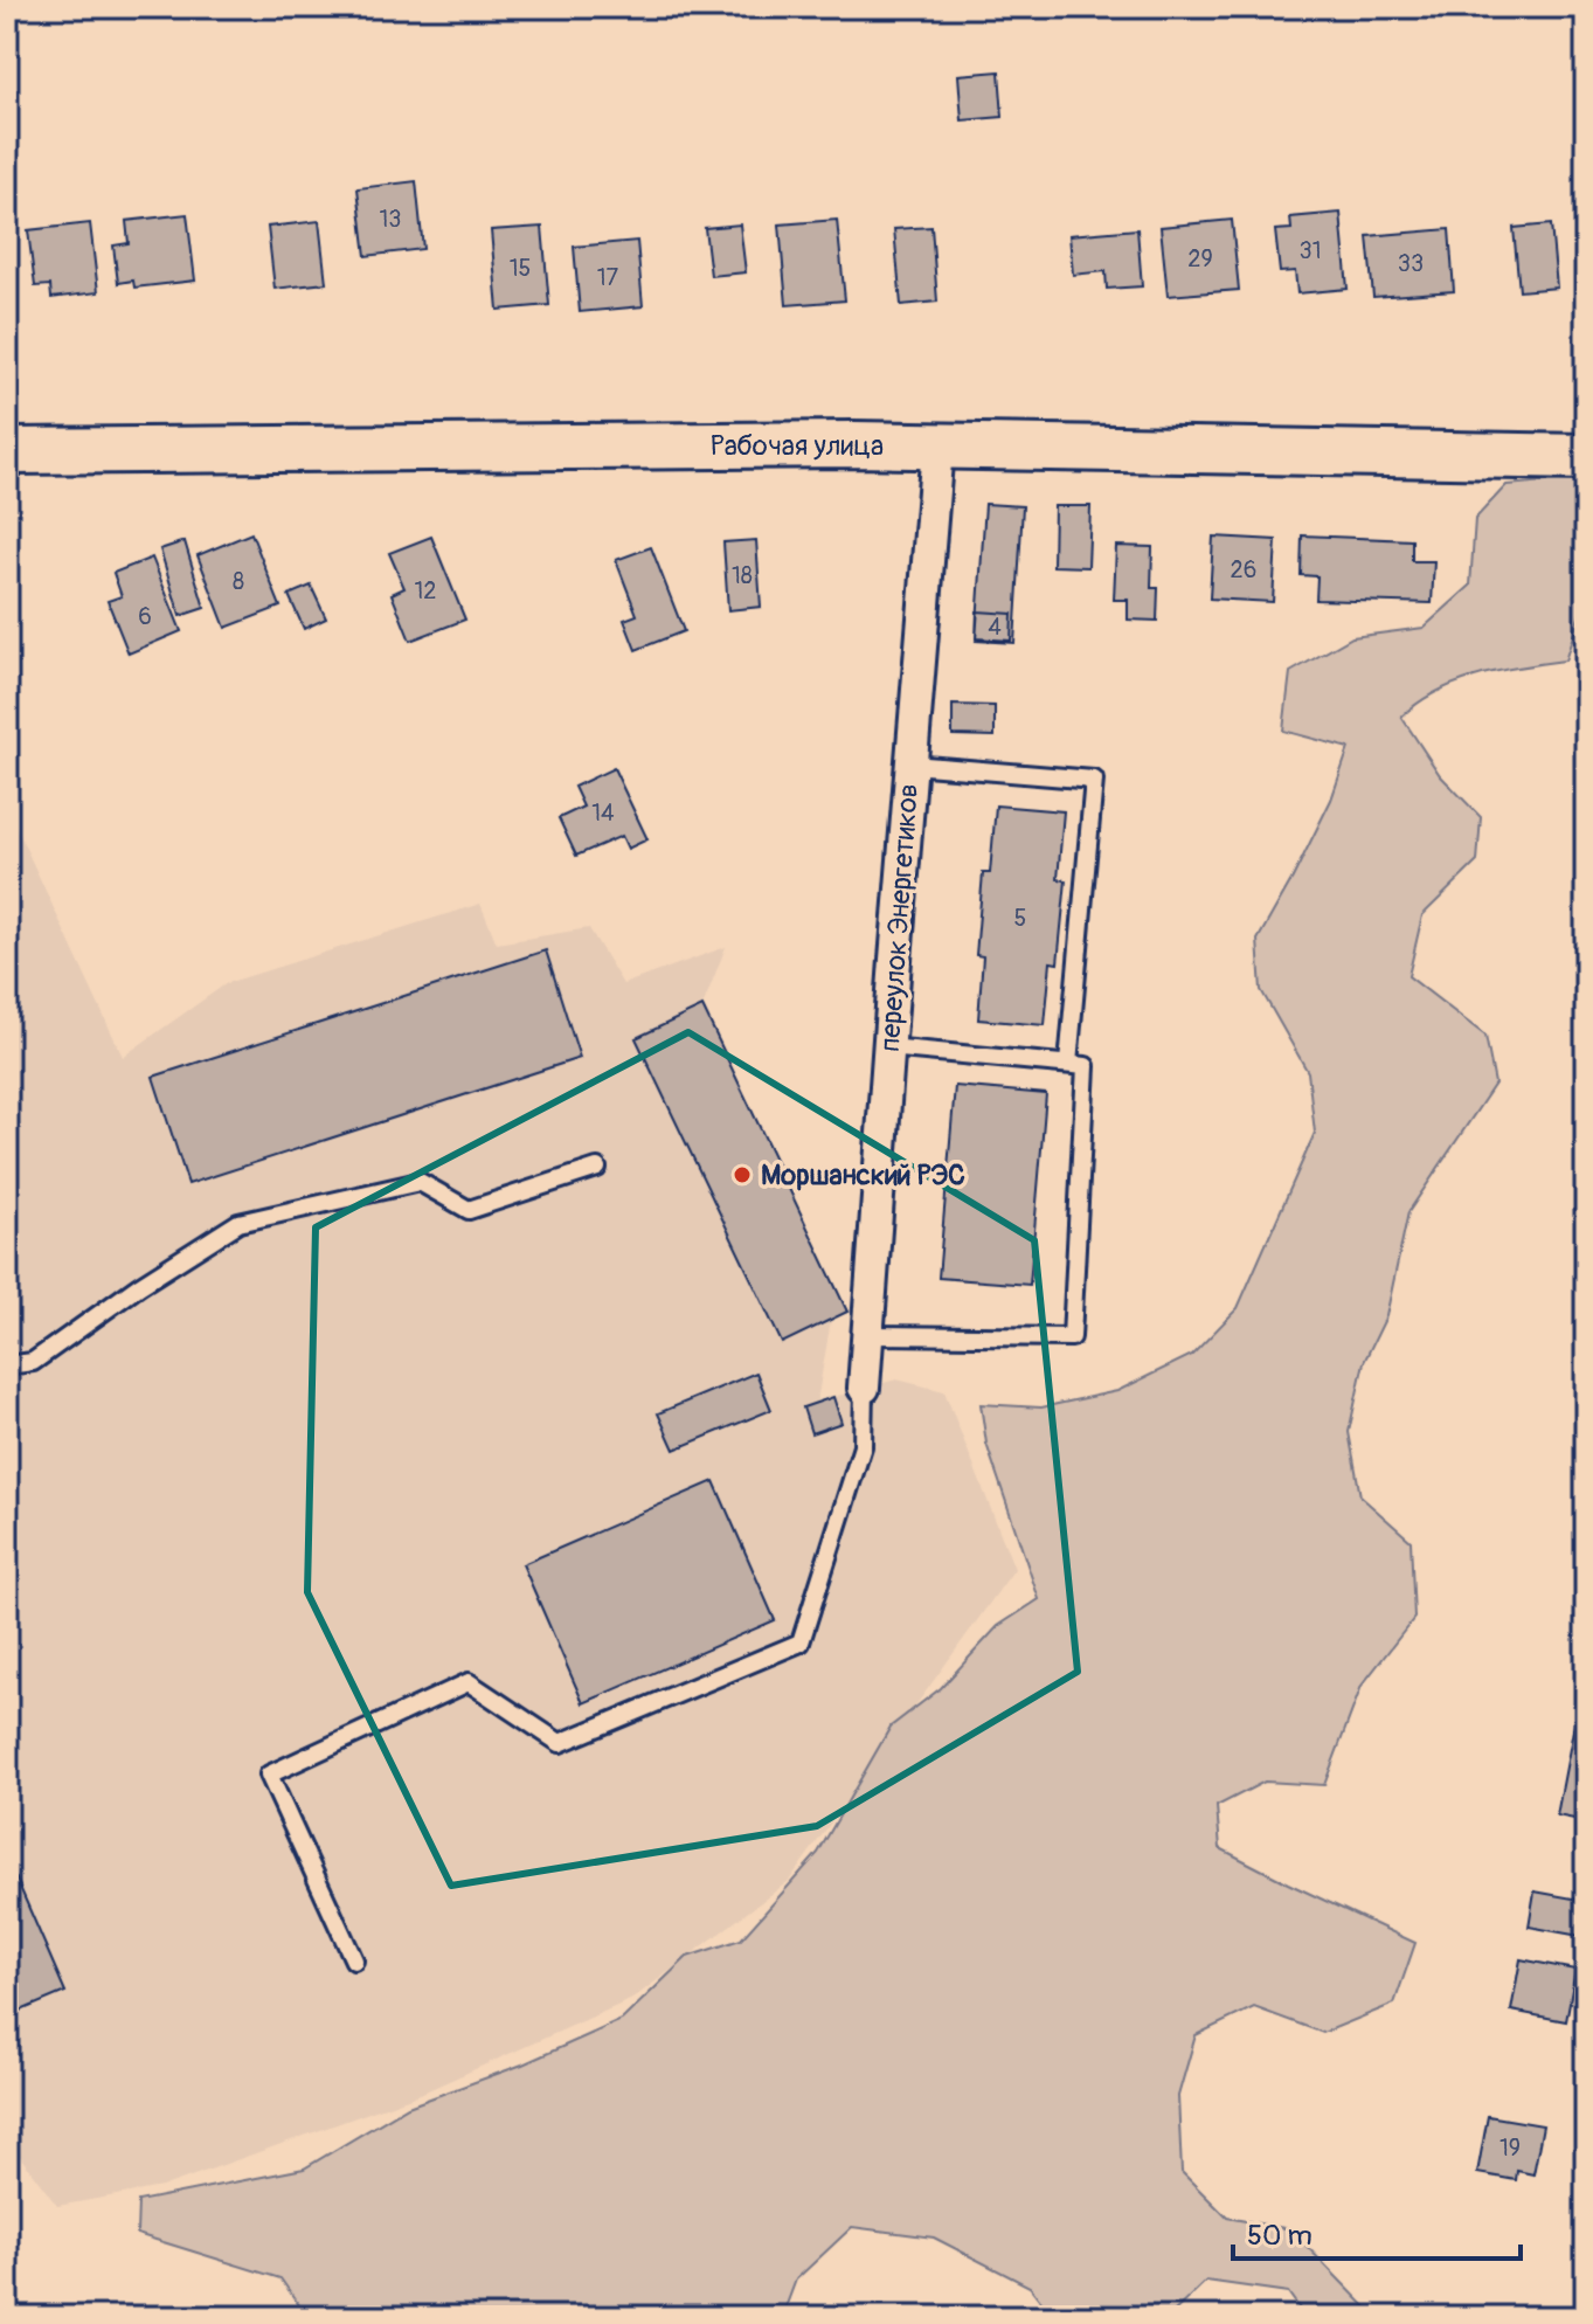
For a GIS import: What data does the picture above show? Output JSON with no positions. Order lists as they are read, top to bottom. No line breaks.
{"streets":{"street":["Рабочая улица","переулок Энергетиков"]},"crossings":[["Рабочая улица","переулок Энергетиков"]],"places":["Моршанский РЭС"],"house_numbers":["13","31","29","33","15","17","26","18","8","12","6","4","14","5","19"],"scale_bar":"50 m"}
